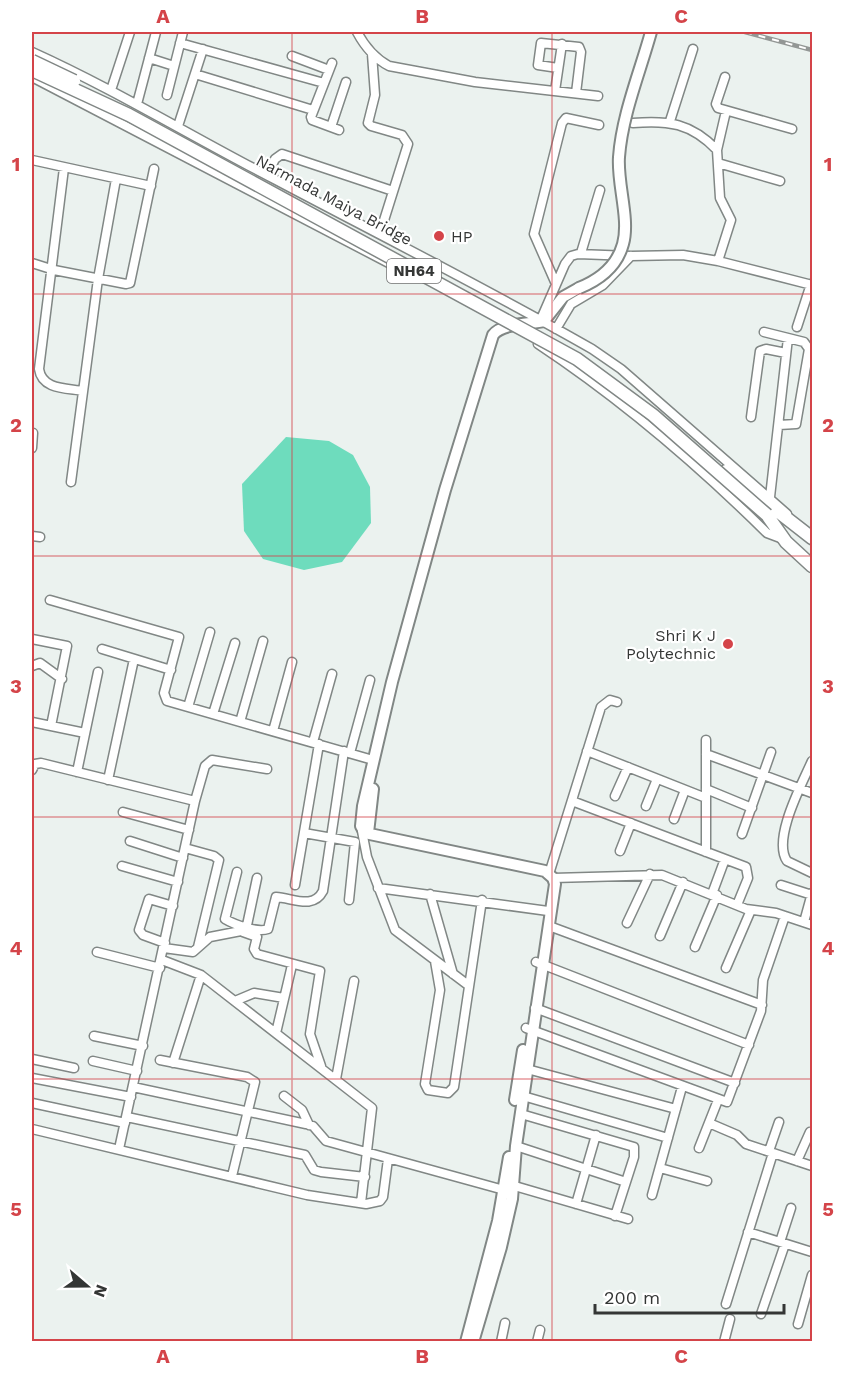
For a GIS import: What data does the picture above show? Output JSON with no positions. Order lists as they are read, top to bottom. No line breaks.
{"streets":{"highway":["Narmada Maiya Bridge","NH64"]},"crossings":[["Narmada Maiya Bridge","NH64"]],"places":["HP","Shri K J Polytechnic"],"scale_bar":"200 m","north":"right","grid":{"columns":["A","B","C"],"rows":["1","2","3","4","5"]}}
